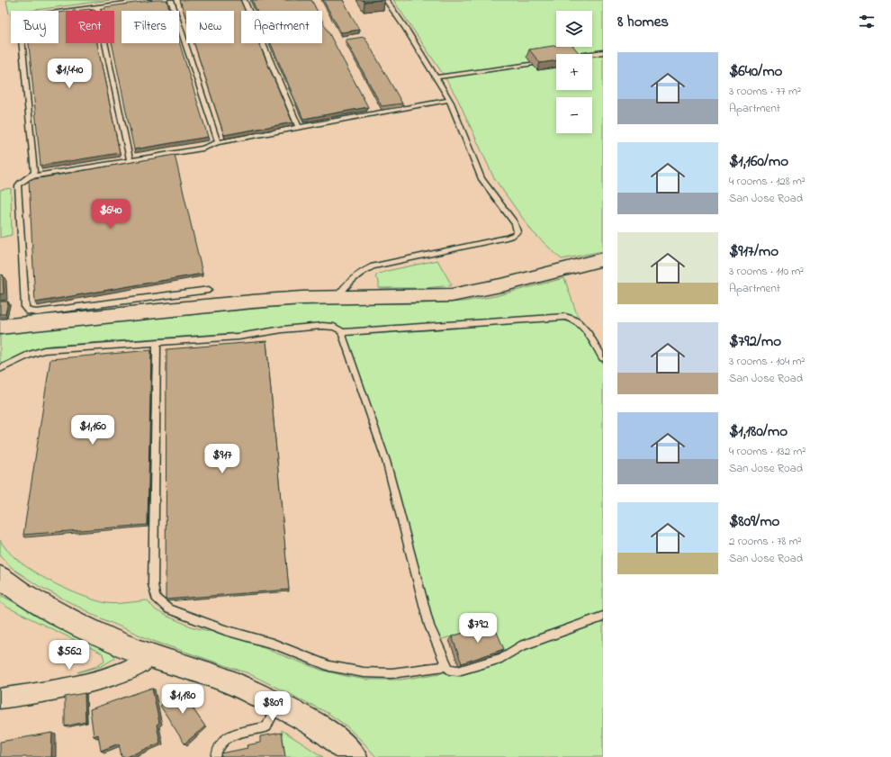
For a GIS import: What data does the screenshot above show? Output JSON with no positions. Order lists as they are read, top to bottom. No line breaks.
{"page":{"heading":"8 homes","map_buttons":["+","−"],"chip":["Buy","Rent","Filters","New","Apartment"],"list":[{"name":"$640/mo","note":"3 rooms · 77 m² · Apartment"},{"name":"$1,160/mo","note":"4 rooms · 128 m² · San Jose Road"},{"name":"$917/mo","note":"3 rooms · 110 m² · Apartment"},{"name":"$792/mo","note":"3 rooms · 104 m² · San Jose Road"},{"name":"$1,180/mo","note":"4 rooms · 132 m² · San Jose Road"},{"name":"$809/mo","note":"2 rooms · 78 m² · San Jose Road"}],"price":["$1,440","$640","$1,160","$917","$792","$562","$1,180","$809"]}}
